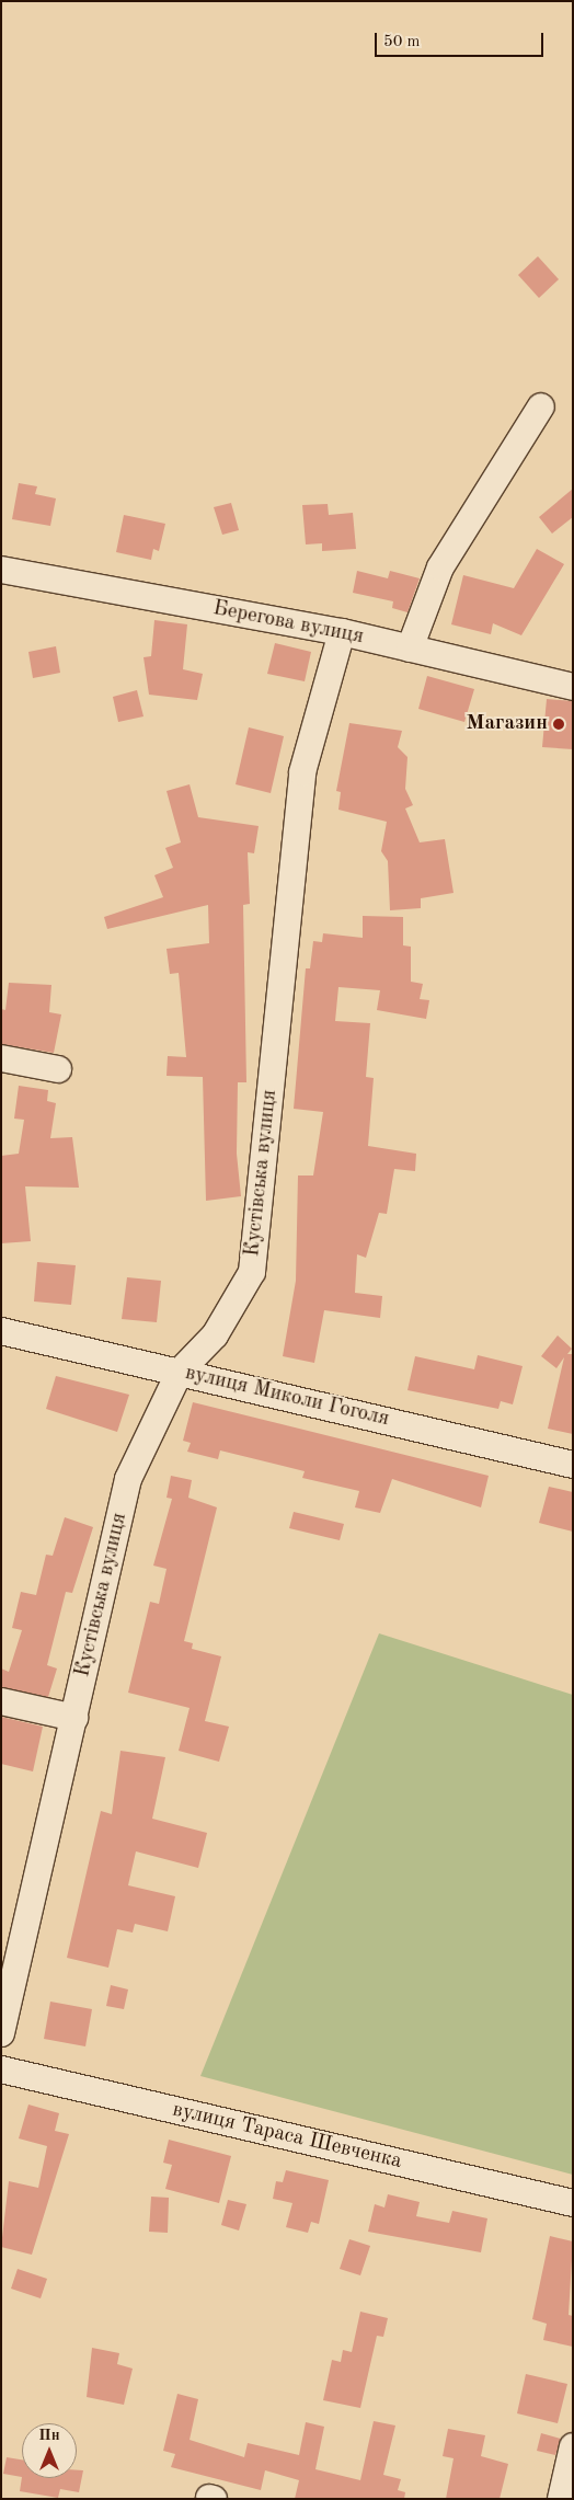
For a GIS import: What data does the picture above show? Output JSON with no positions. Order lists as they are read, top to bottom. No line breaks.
{"streets":{"street":["Берегова вулиця","Кустівська вулиця","вулиця Миколи Гоголя","вулиця Тараса Шевченка"]},"crossings":[["Берегова вулиця","Кустівська вулиця"],["Кустівська вулиця","вулиця Миколи Гоголя"]],"places":["Магазин"],"scale_bar":"50 m","north":"top"}
